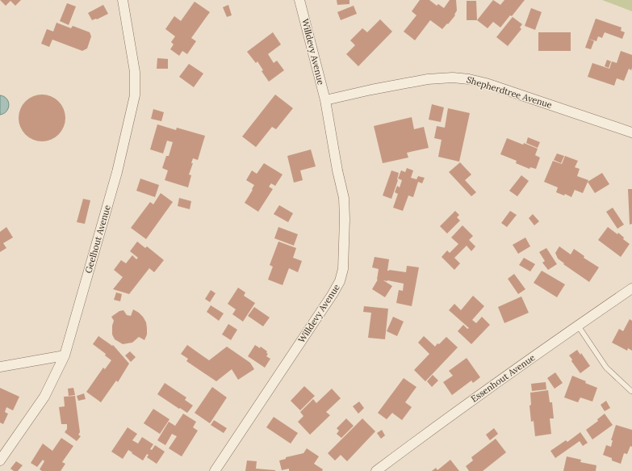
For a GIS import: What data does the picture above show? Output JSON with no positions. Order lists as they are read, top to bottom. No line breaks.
{"streets":{"street":["Willdevy Avenue","Shepherdtree Avenue","Geelhout Avenue","Essenhout Avenue"]},"crossings":[["Willdevy Avenue","Shepherdtree Avenue"]]}
